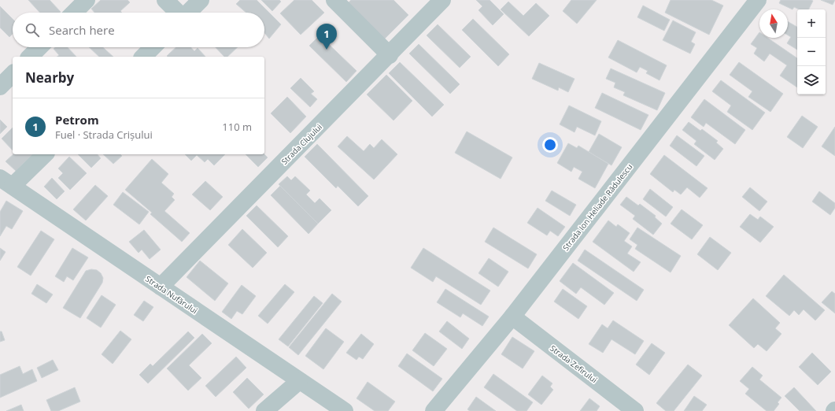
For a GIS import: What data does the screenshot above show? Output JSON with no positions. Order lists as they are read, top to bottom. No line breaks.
{"streets":{"street":["Strada Clujului","Strada Ion Heliade Rădulescu","Strada Nufărului","Strada Zefirului"]},"crossings":[["Strada Clujului","Strada Nufărului"],["Strada Ion Heliade Rădulescu","Strada Zefirului"]],"north":"top","page":{"map_buttons":["+","−"],"search":"Search here","pins":"1","heading":"Nearby","list":[{"mark":"1","name":"Petrom","note":"Fuel · Strada Crișului","value":"110 m"}]}}
